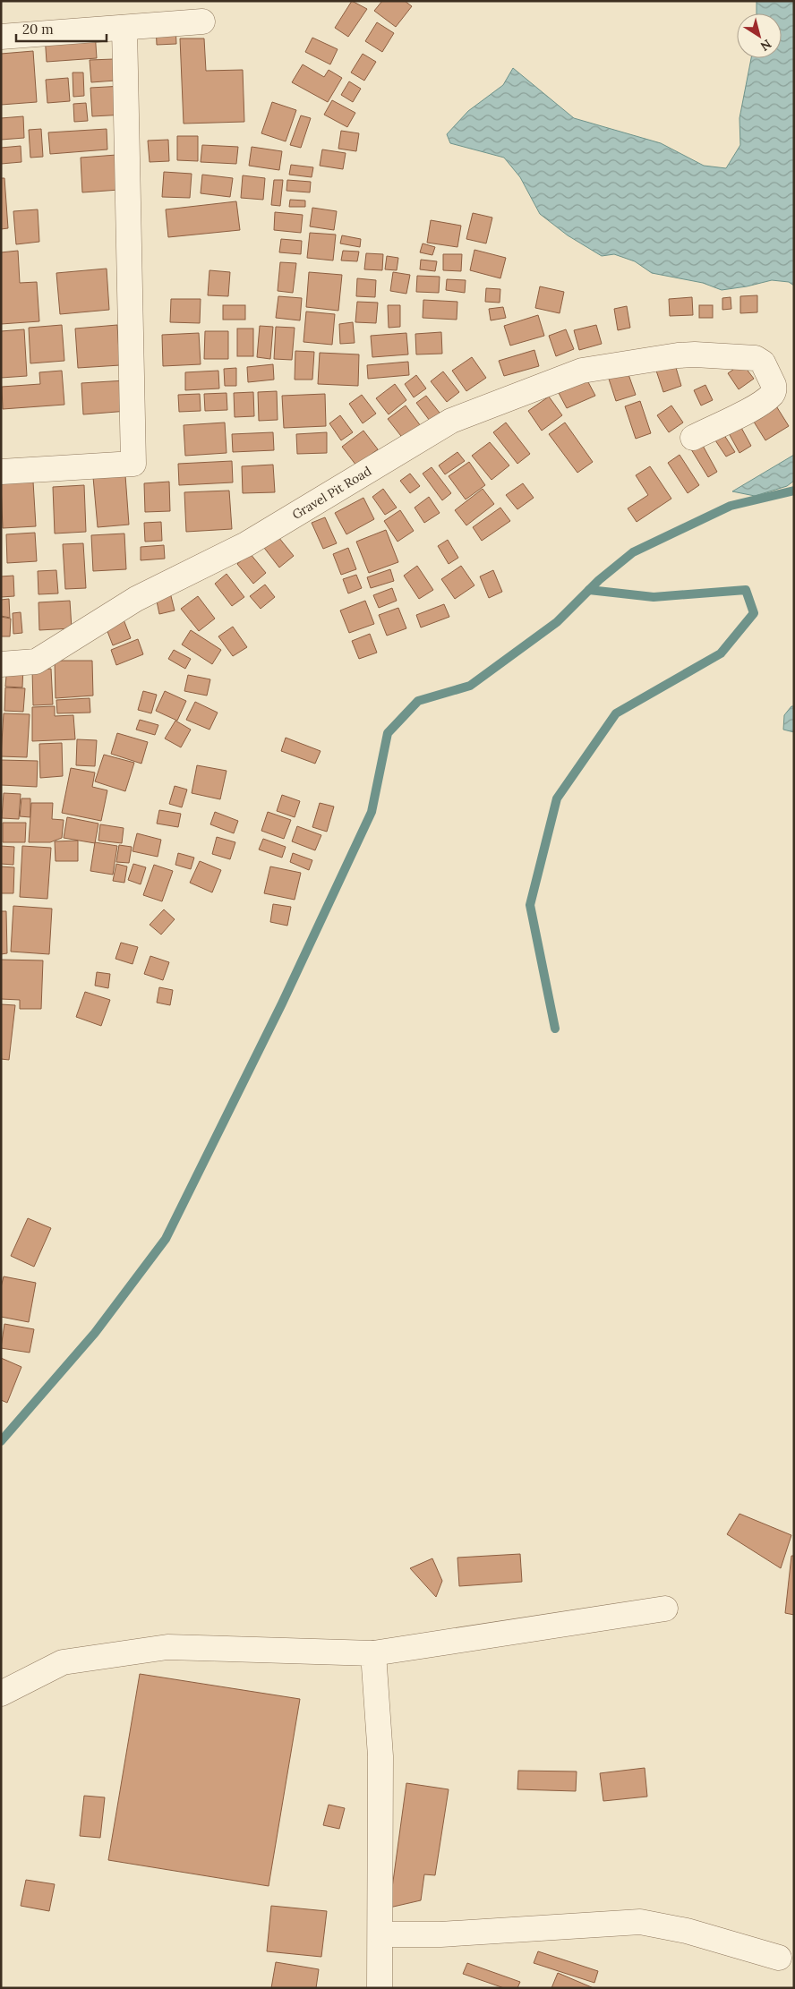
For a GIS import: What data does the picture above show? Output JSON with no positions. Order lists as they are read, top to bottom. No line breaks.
{"streets":{"street":["Gravel Pit Road"]},"scale_bar":"20 m","north":"bottom right"}
